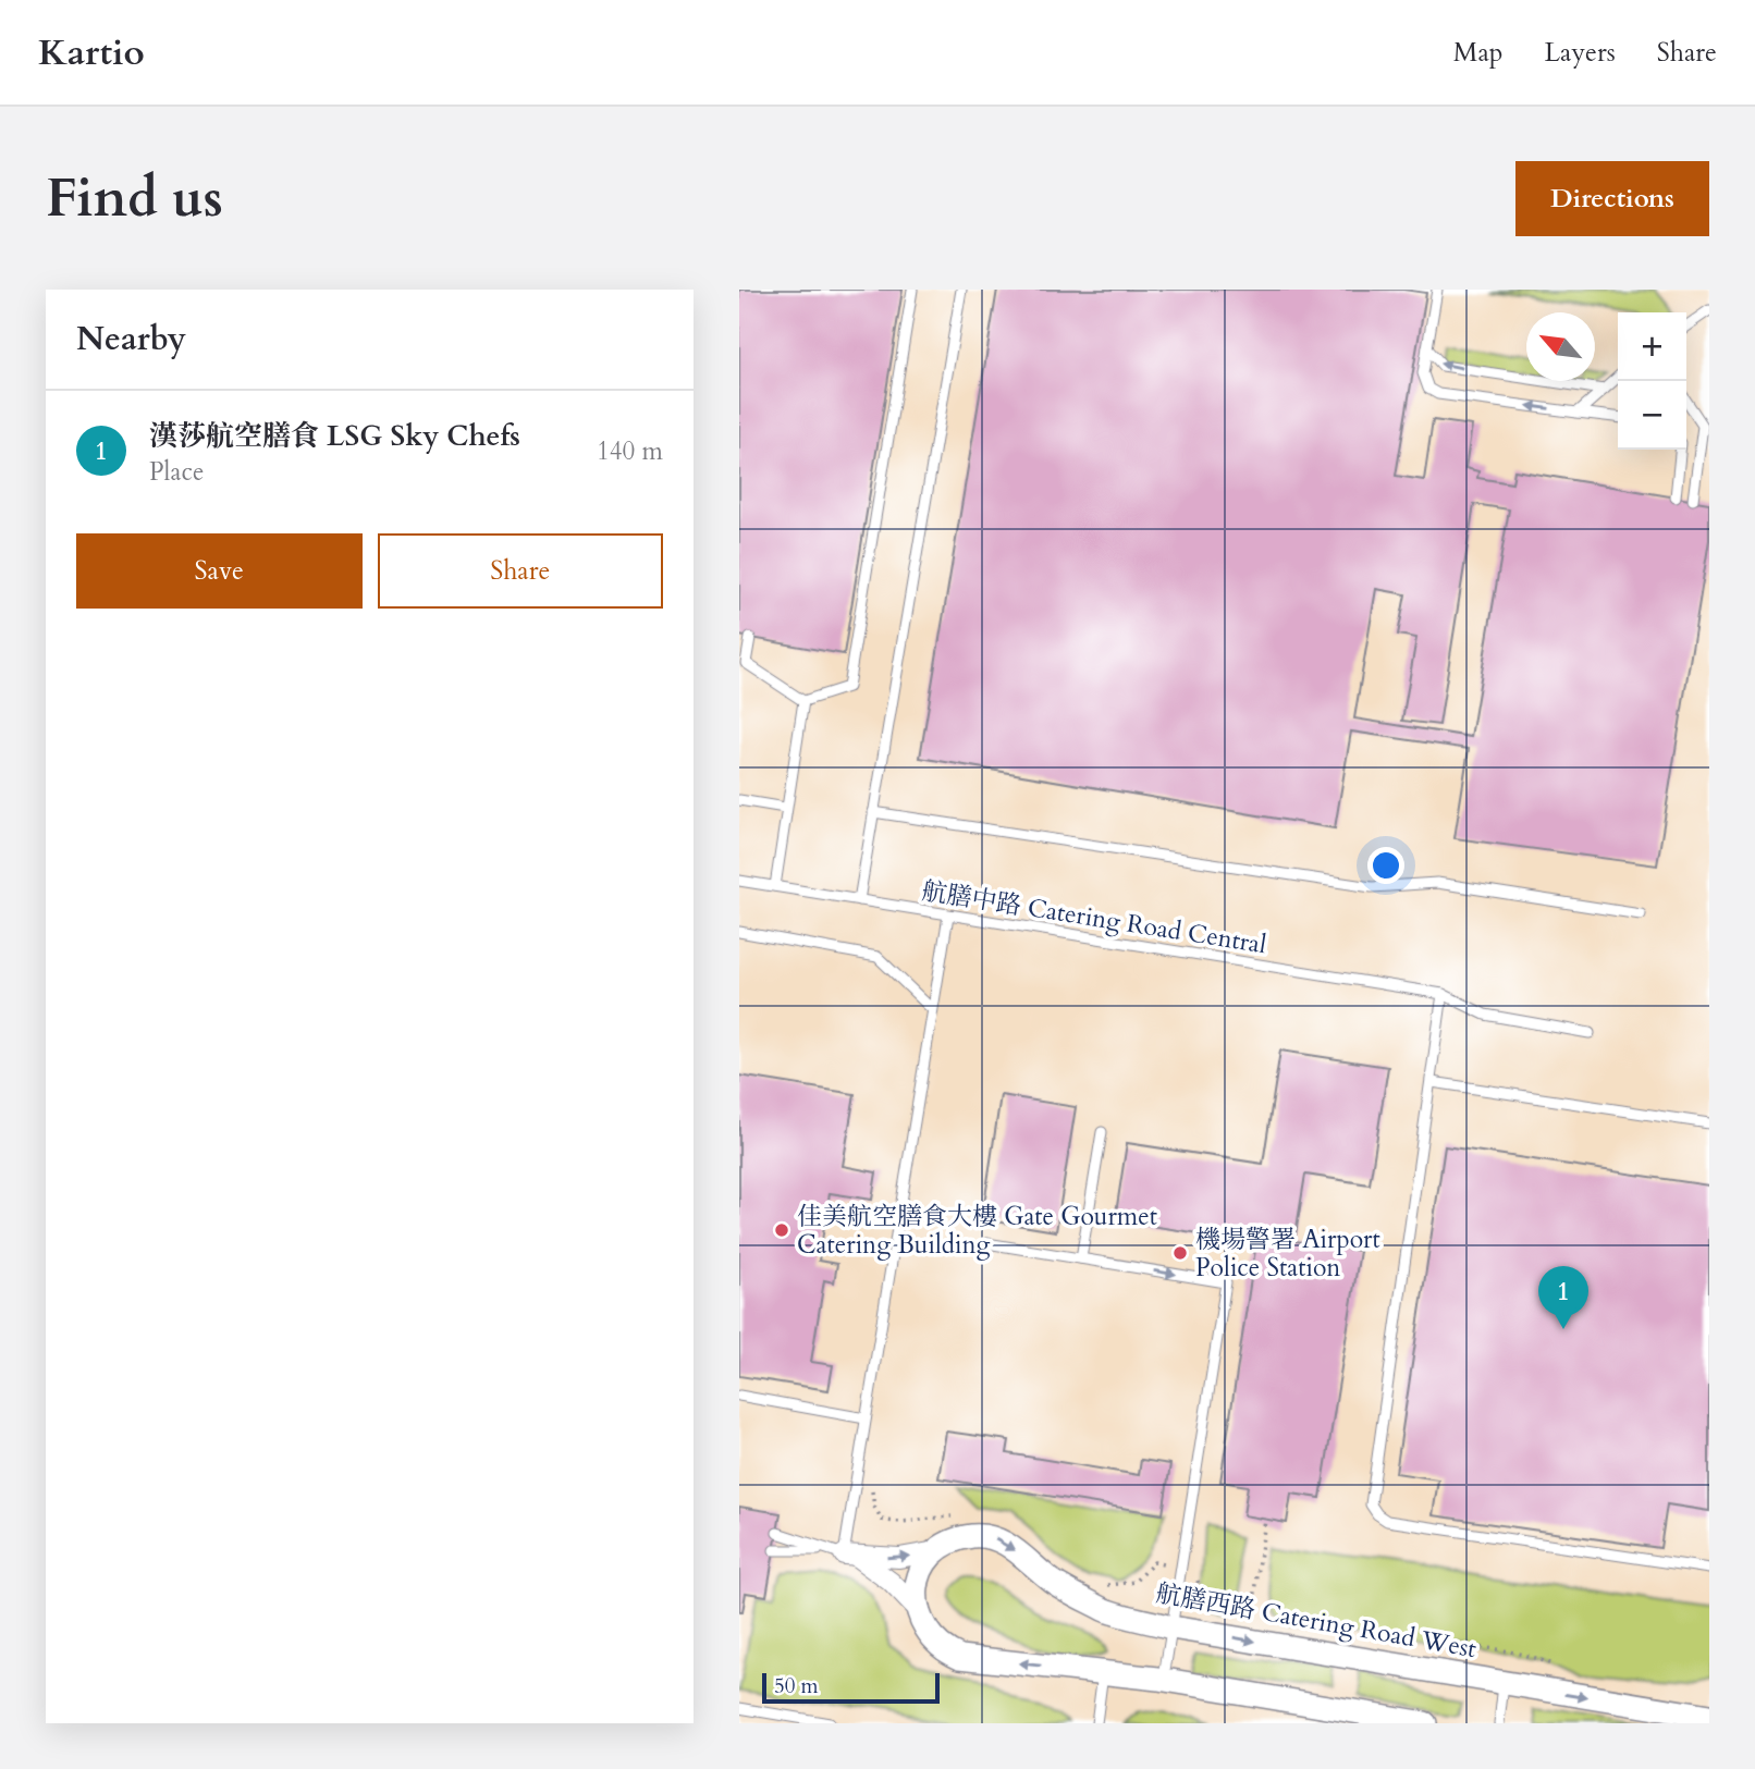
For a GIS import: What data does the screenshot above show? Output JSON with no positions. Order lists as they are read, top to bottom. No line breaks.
{"streets":{"street":["航膳西路 Catering Road West"],"lane":["航膳中路 Catering Road Central"]},"places":["佳美航空膳食大樓 Gate Gourmet Catering Building","機場警署 Airport Police Station"],"scale_bar":"50 m","north":"top left","page":{"header":"Kartio","nav":["Map","Layers","Share"],"buttons":["Directions",["Save","Share"]],"title":"Find us","heading":"Nearby","map_buttons":["+","−"],"list":[{"mark":"1","name":"漢莎航空膳食 LSG Sky Chefs","note":"Place","value":"140 m"}],"pins":"1","scale":"50 m"}}
